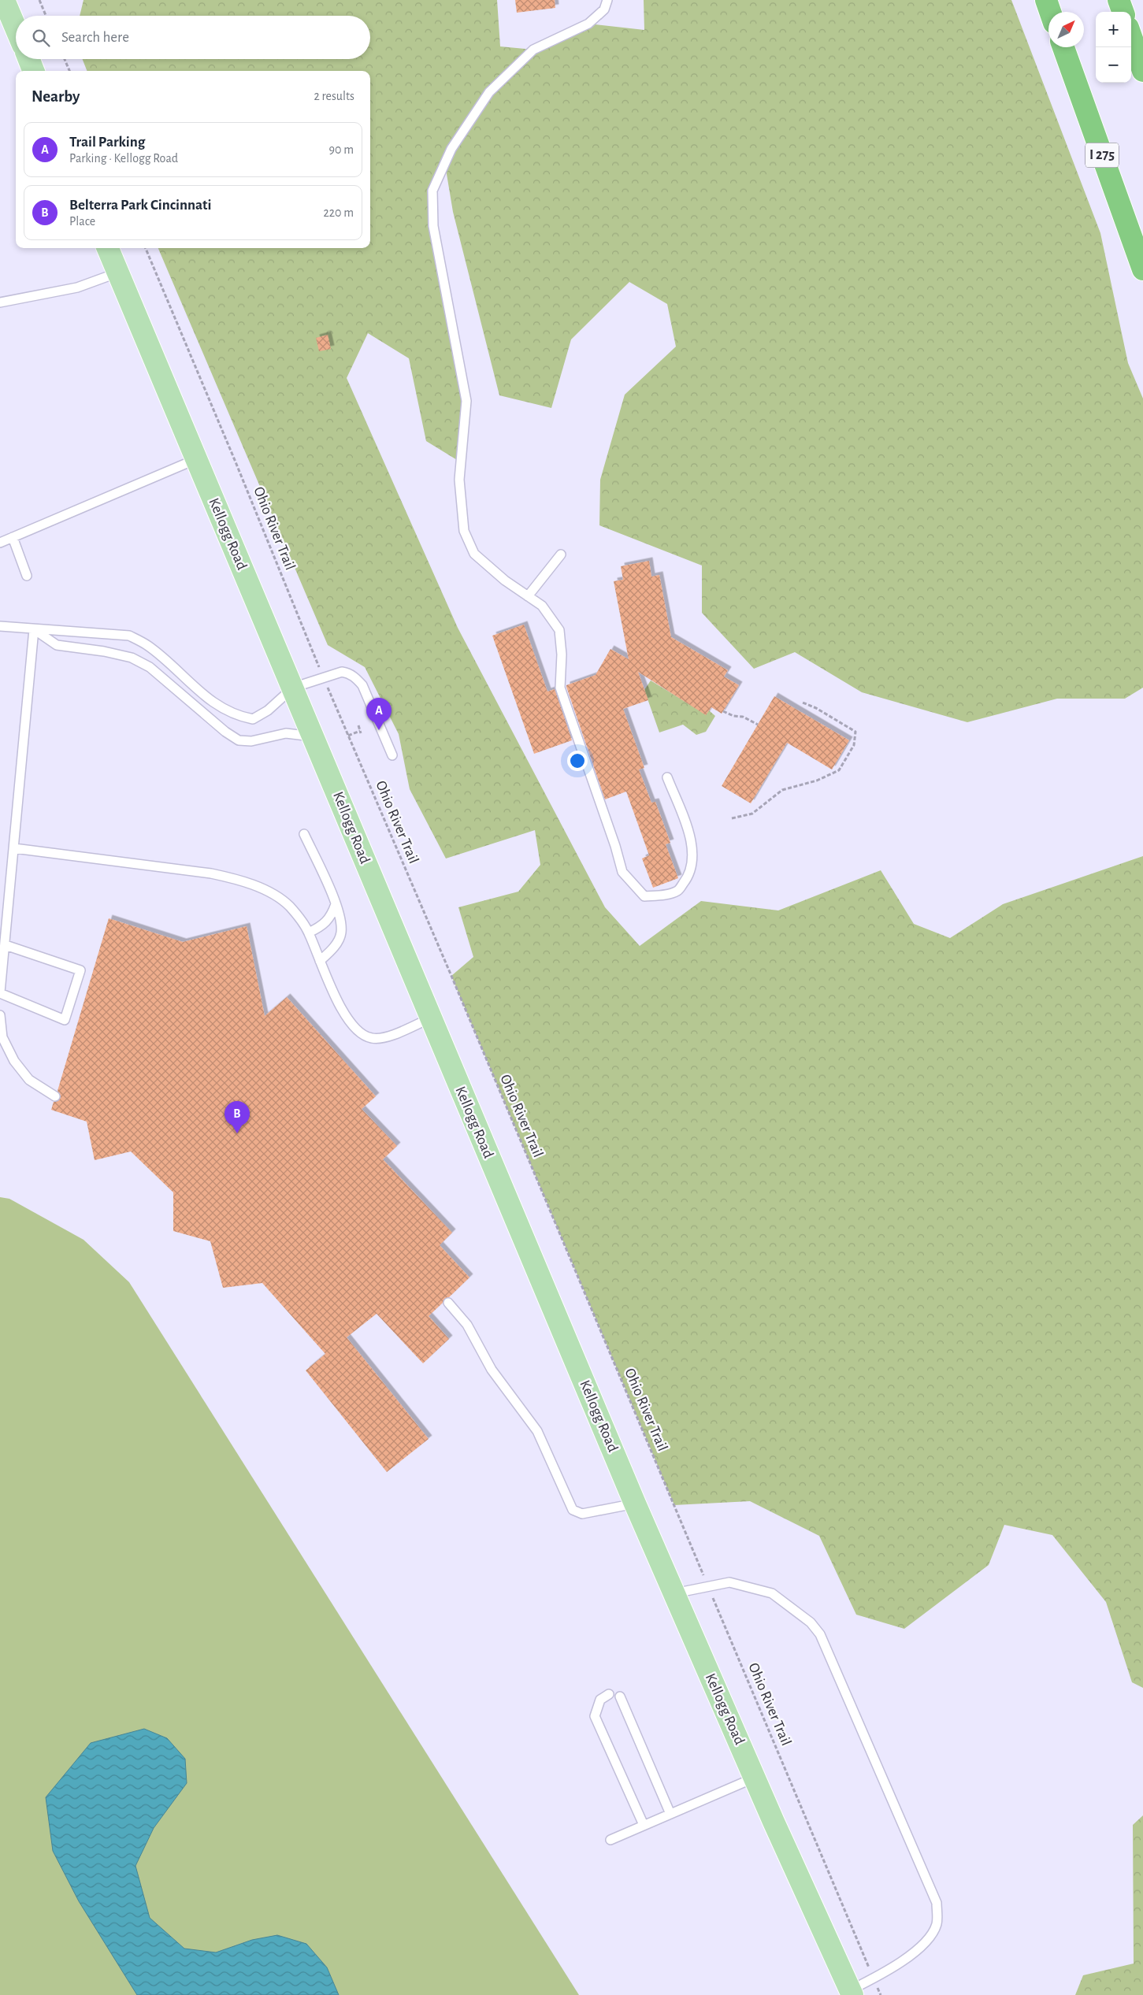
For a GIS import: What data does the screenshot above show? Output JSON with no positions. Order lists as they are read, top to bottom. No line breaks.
{"streets":{"highway":["I 275"],"main road":["Kellogg Road"],"path":["Ohio River Trail"]},"north":"top right","page":{"map_buttons":["+","−"],"search":"Search here","heading":["Nearby","2 results"],"list":[{"mark":"A","name":"Trail Parking","note":"Parking · Kellogg Road","value":"90 m"},{"mark":"B","name":"Belterra Park Cincinnati","note":"Place","value":"220 m"}],"pins":["A","B"]}}
